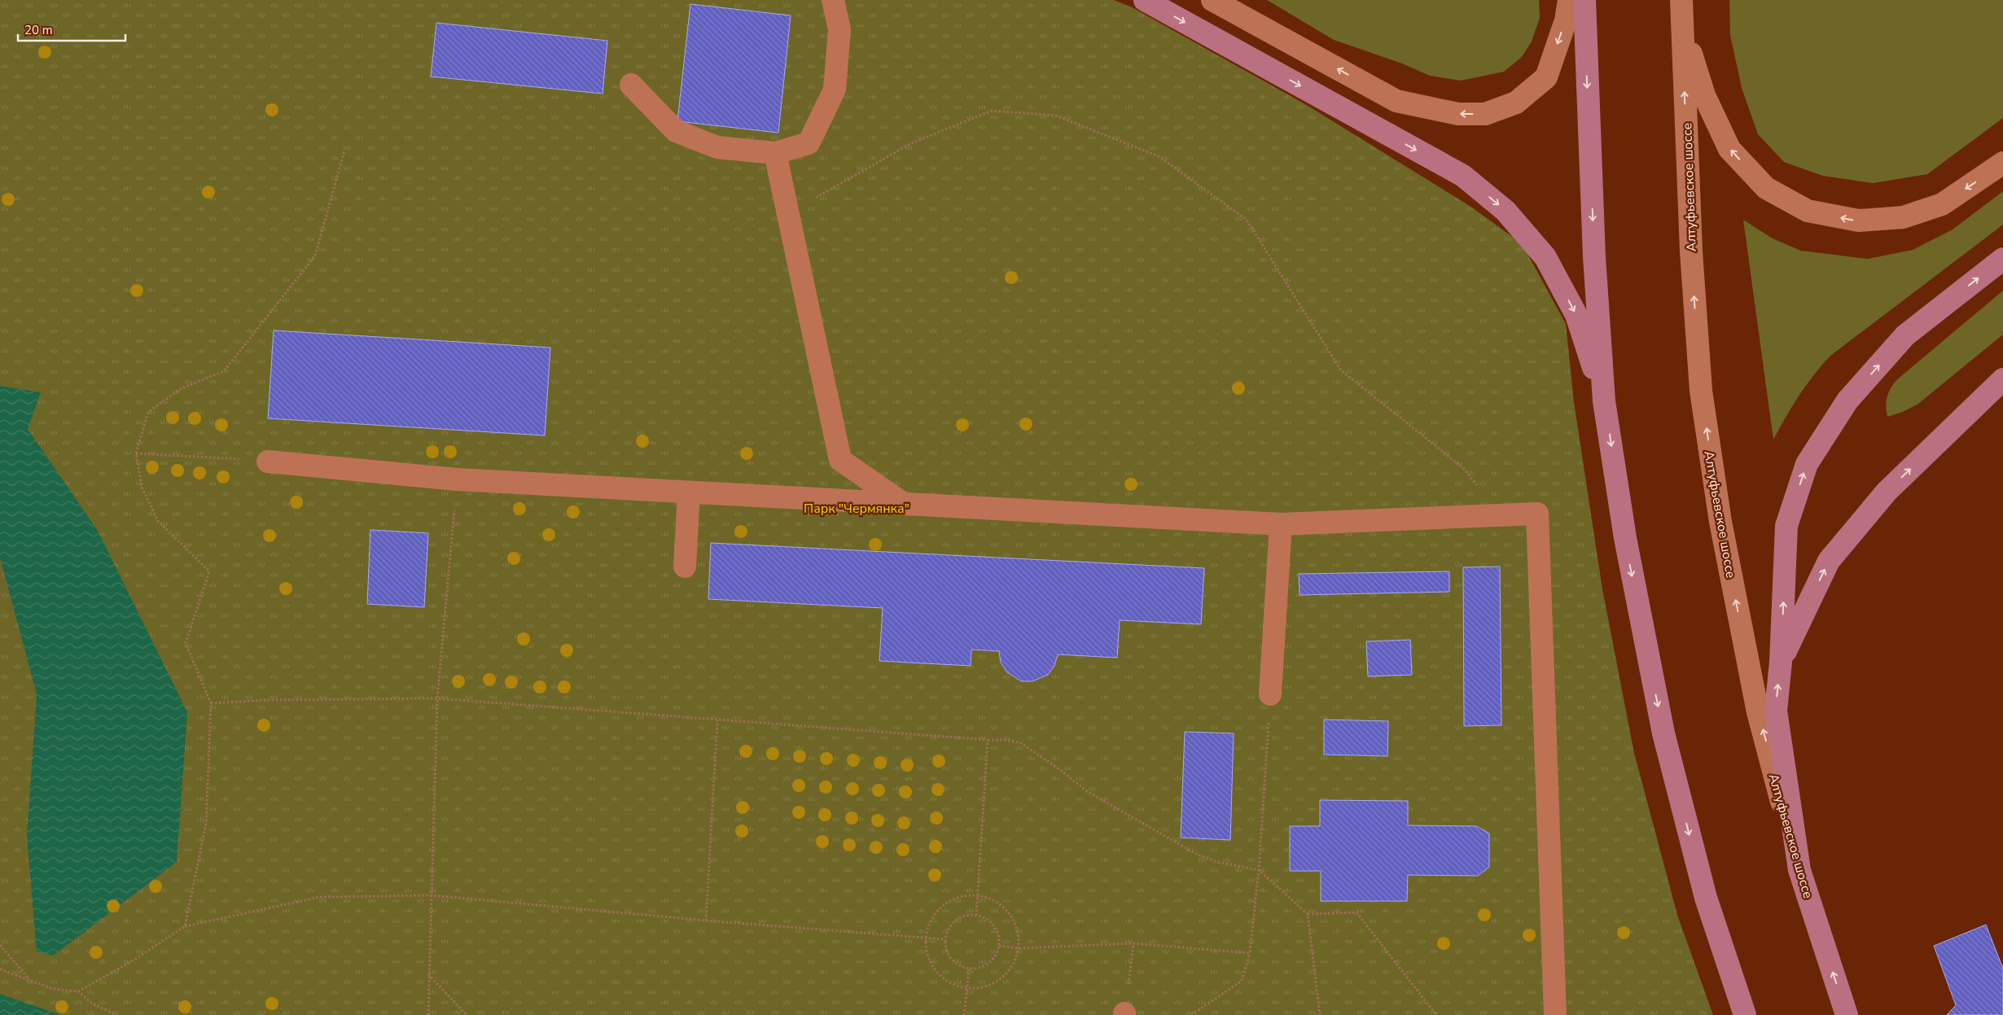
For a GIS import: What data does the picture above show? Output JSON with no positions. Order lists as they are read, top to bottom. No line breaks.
{"streets":{"main road":["Алтуфьевское шоссе"]},"one_way":["Алтуфьевское шоссе"],"parks":["Парк \"Чермянка\""],"scale_bar":"20 m"}
